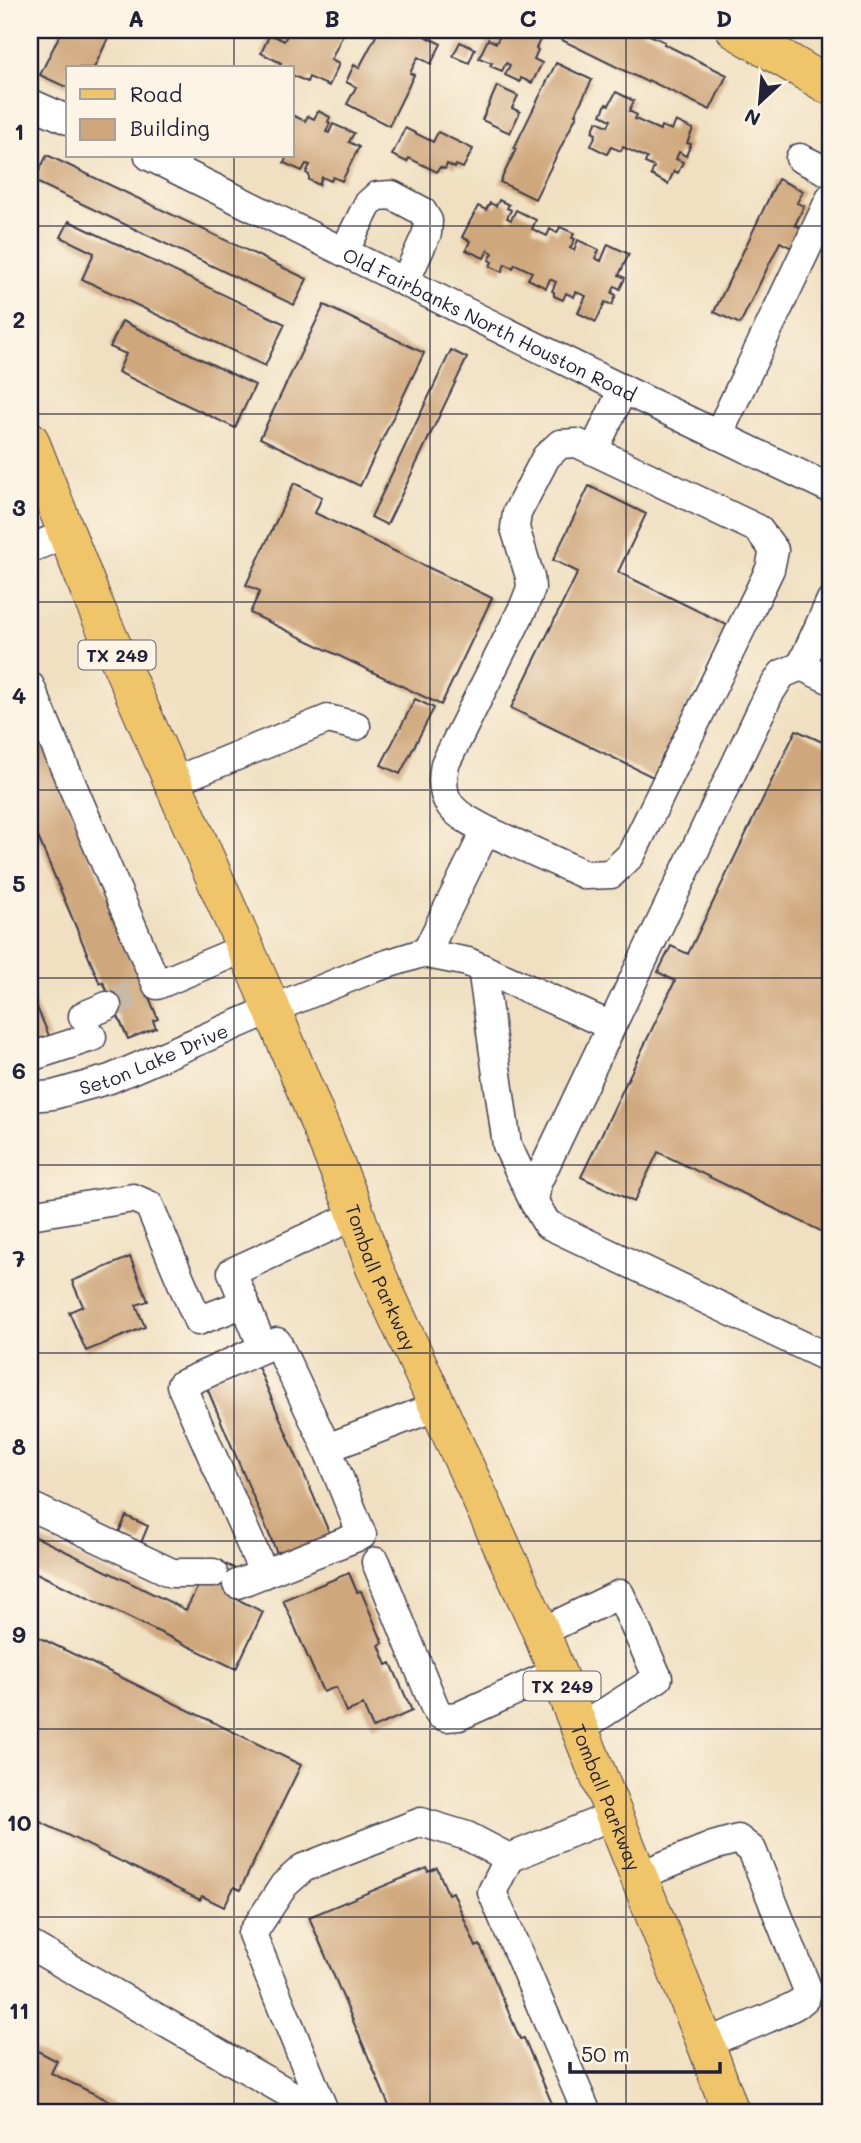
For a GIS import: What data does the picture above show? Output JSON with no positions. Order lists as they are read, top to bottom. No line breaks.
{"streets":{"main road":["TX 249","Tomball Parkway"],"street":["Old Fairbanks North Houston Road","Seton Lake Drive"]},"crossings":[["Seton Lake Drive","Tomball Parkway"]],"legend":["Road","Building"],"scale_bar":"50 m","north":"bottom left","grid":{"columns":["A","B","C","D"],"rows":["1","2","3","4","5","6","7","8","9","10","11"]}}
